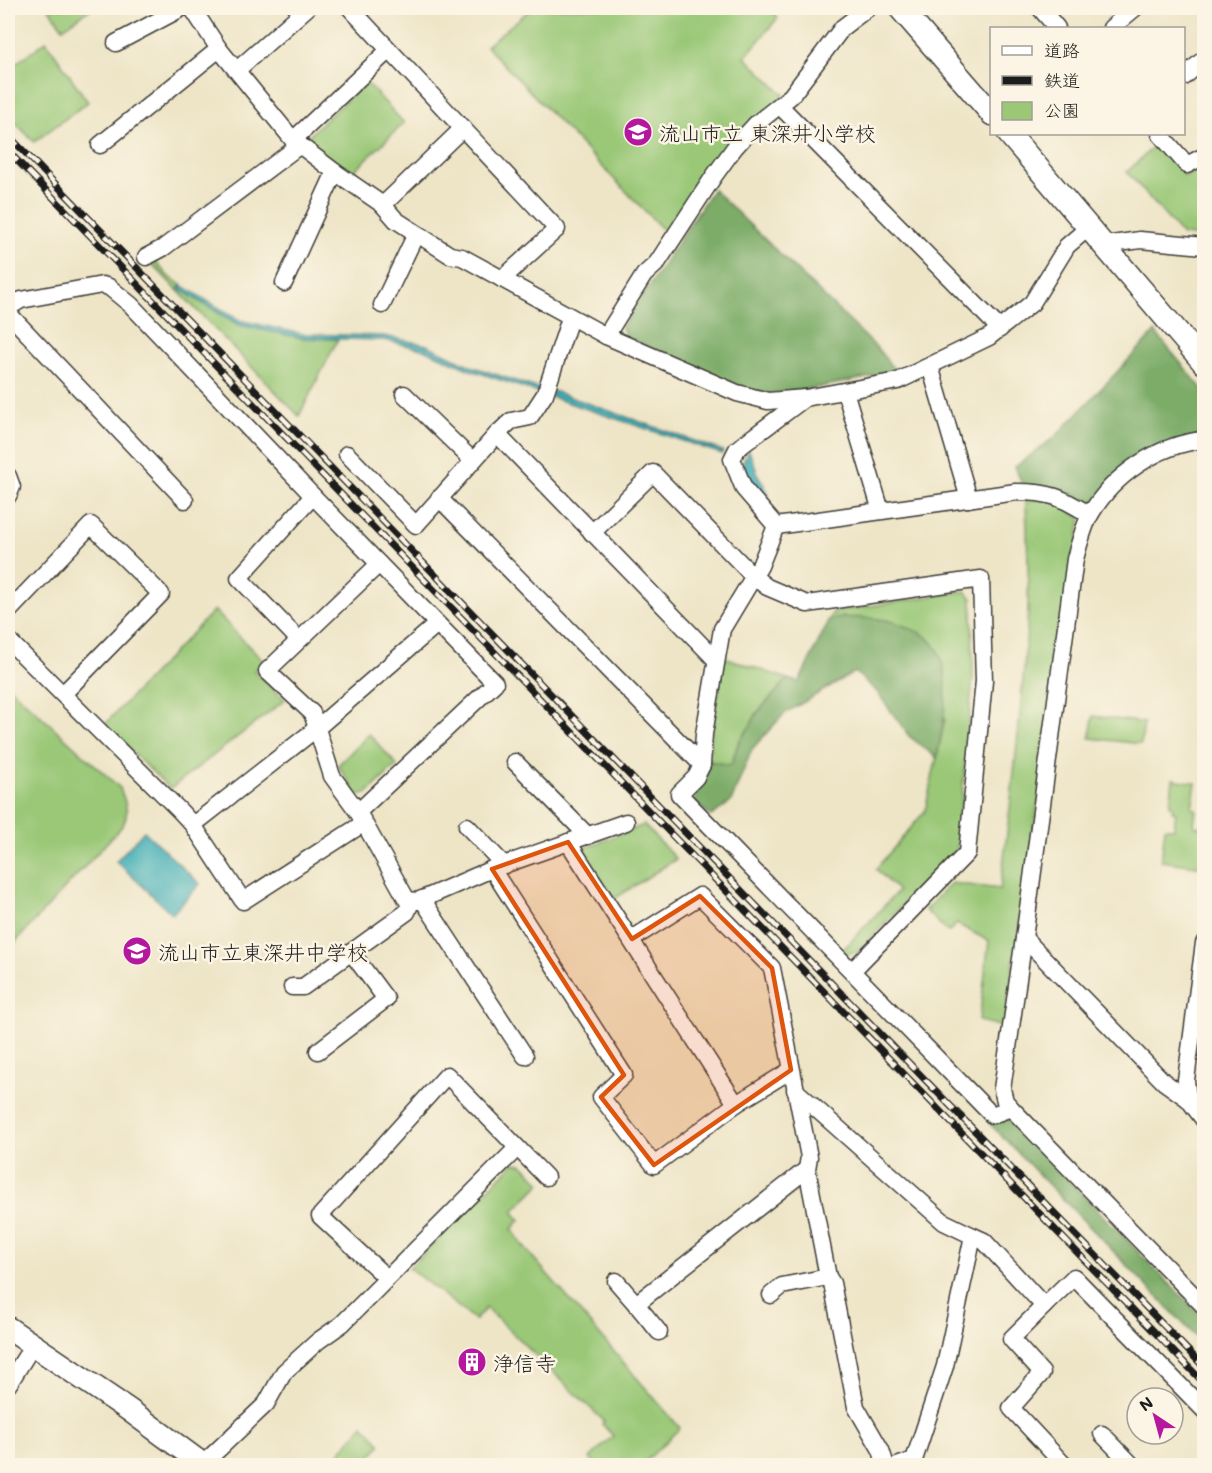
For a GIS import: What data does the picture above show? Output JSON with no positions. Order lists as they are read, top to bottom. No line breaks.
{"places":{"school or university":["流山市立 東深井小学校","流山市立東深井中学校"],"building":["浄信寺"]},"legend":["道路","鉄道","公園"],"north":"top left"}
